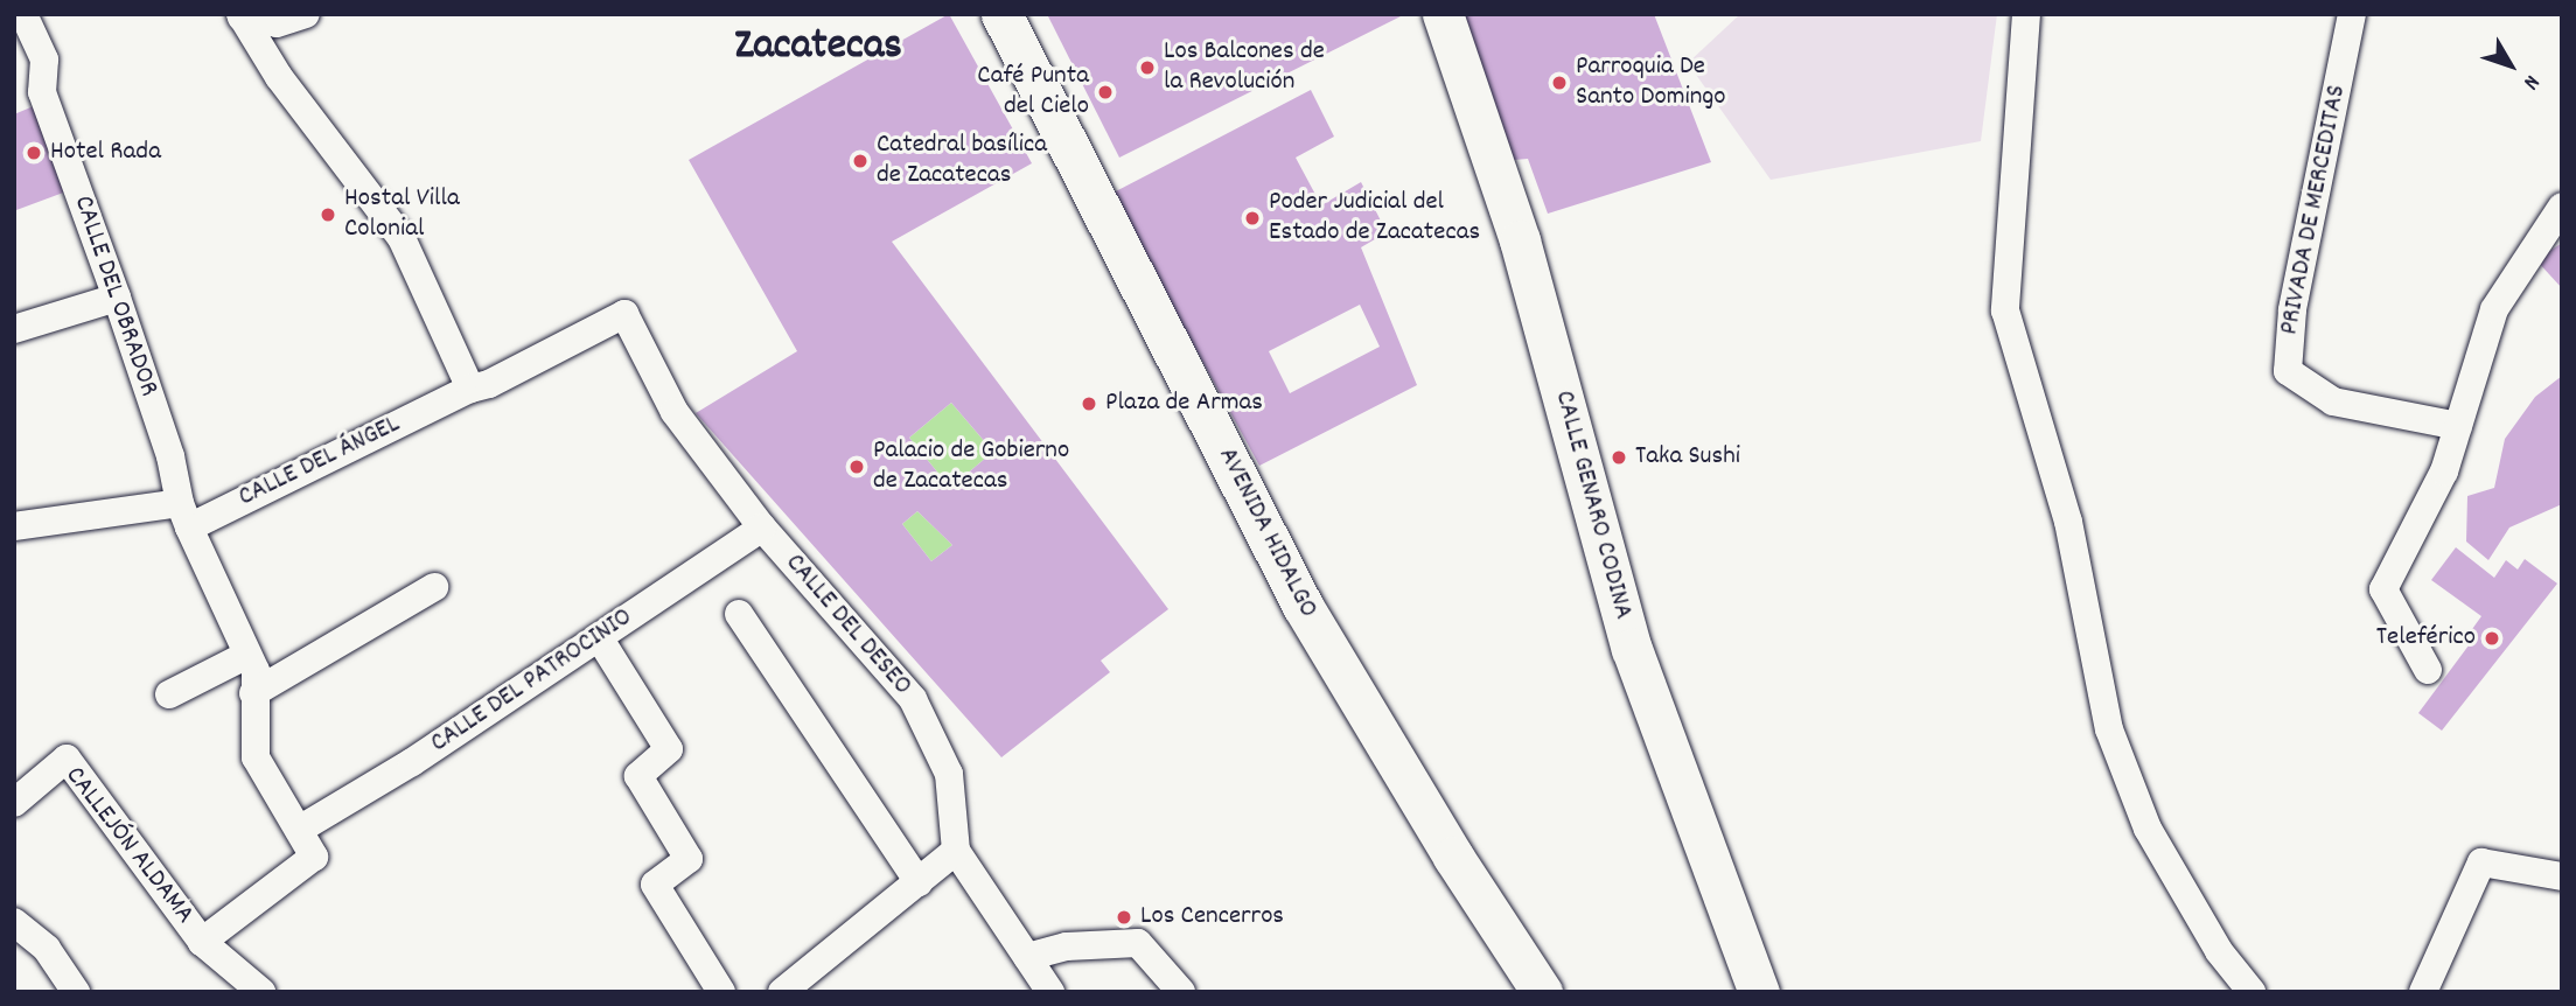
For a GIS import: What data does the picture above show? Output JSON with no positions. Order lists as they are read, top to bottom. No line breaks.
{"streets":{"street":["PRIVADA DE MERCEDITAS","CALLE DEL OBRADOR","CALLE DEL ÁNGEL","CALLE GENARO CODINA","AVENIDA HIDALGO","CALLE DEL DESEO","CALLE DEL PATROCINIO","CALLEJÓN ALDAMA"]},"crossings":[["CALLE DEL OBRADOR","CALLE DEL ÁNGEL"],["CALLE DEL OBRADOR","CALLE DEL PATROCINIO"],["CALLE DEL OBRADOR","CALLEJÓN ALDAMA"],["CALLE DEL ÁNGEL","CALLE DEL DESEO"],["CALLE DEL DESEO","CALLE DEL PATROCINIO"]],"districts":["Zacatecas"],"places":["Los Balcones de la Revolución","Parroquia De Santo Domingo","Café Punta del Cielo","Hotel Rada","Catedral basílica de Zacatecas","Hostal Villa Colonial","Poder Judicial del Estado de Zacatecas","Plaza de Armas","Taka Sushi","Palacio de Gobierno de Zacatecas","Teleférico","Los Cencerros"],"north":"bottom right"}
